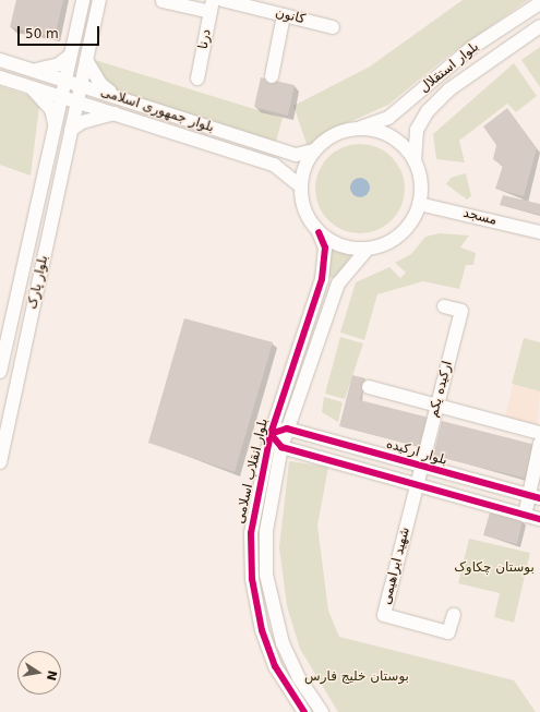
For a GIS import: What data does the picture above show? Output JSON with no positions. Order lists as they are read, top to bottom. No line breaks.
{"streets":{"street":["کانون","درنا","بلوار استقلال","بلوار جمهوری اسلامی","مسجد","بلوار پارک","ارکیده یکم","بلوار ارکیده","بلوار انقلاب اسلامی","شهید ابراهیمی"]},"crossings":[["بلوار استقلال","بلوار جمهوری اسلامی"],["بلوار استقلال","مسجد"],["بلوار استقلال","بلوار انقلاب اسلامی"],["بلوار جمهوری اسلامی","مسجد"],["بلوار جمهوری اسلامی","بلوار پارک"],["بلوار جمهوری اسلامی","بلوار انقلاب اسلامی"],["مسجد","بلوار انقلاب اسلامی"],["ارکیده یکم","بلوار ارکیده"],["ارکیده یکم","شهید ابراهیمی"],["بلوار ارکیده","بلوار انقلاب اسلامی"]],"parks":["بوستان چکاوک","بوستان خلیج فارس"],"scale_bar":"50 m","north":"right"}
